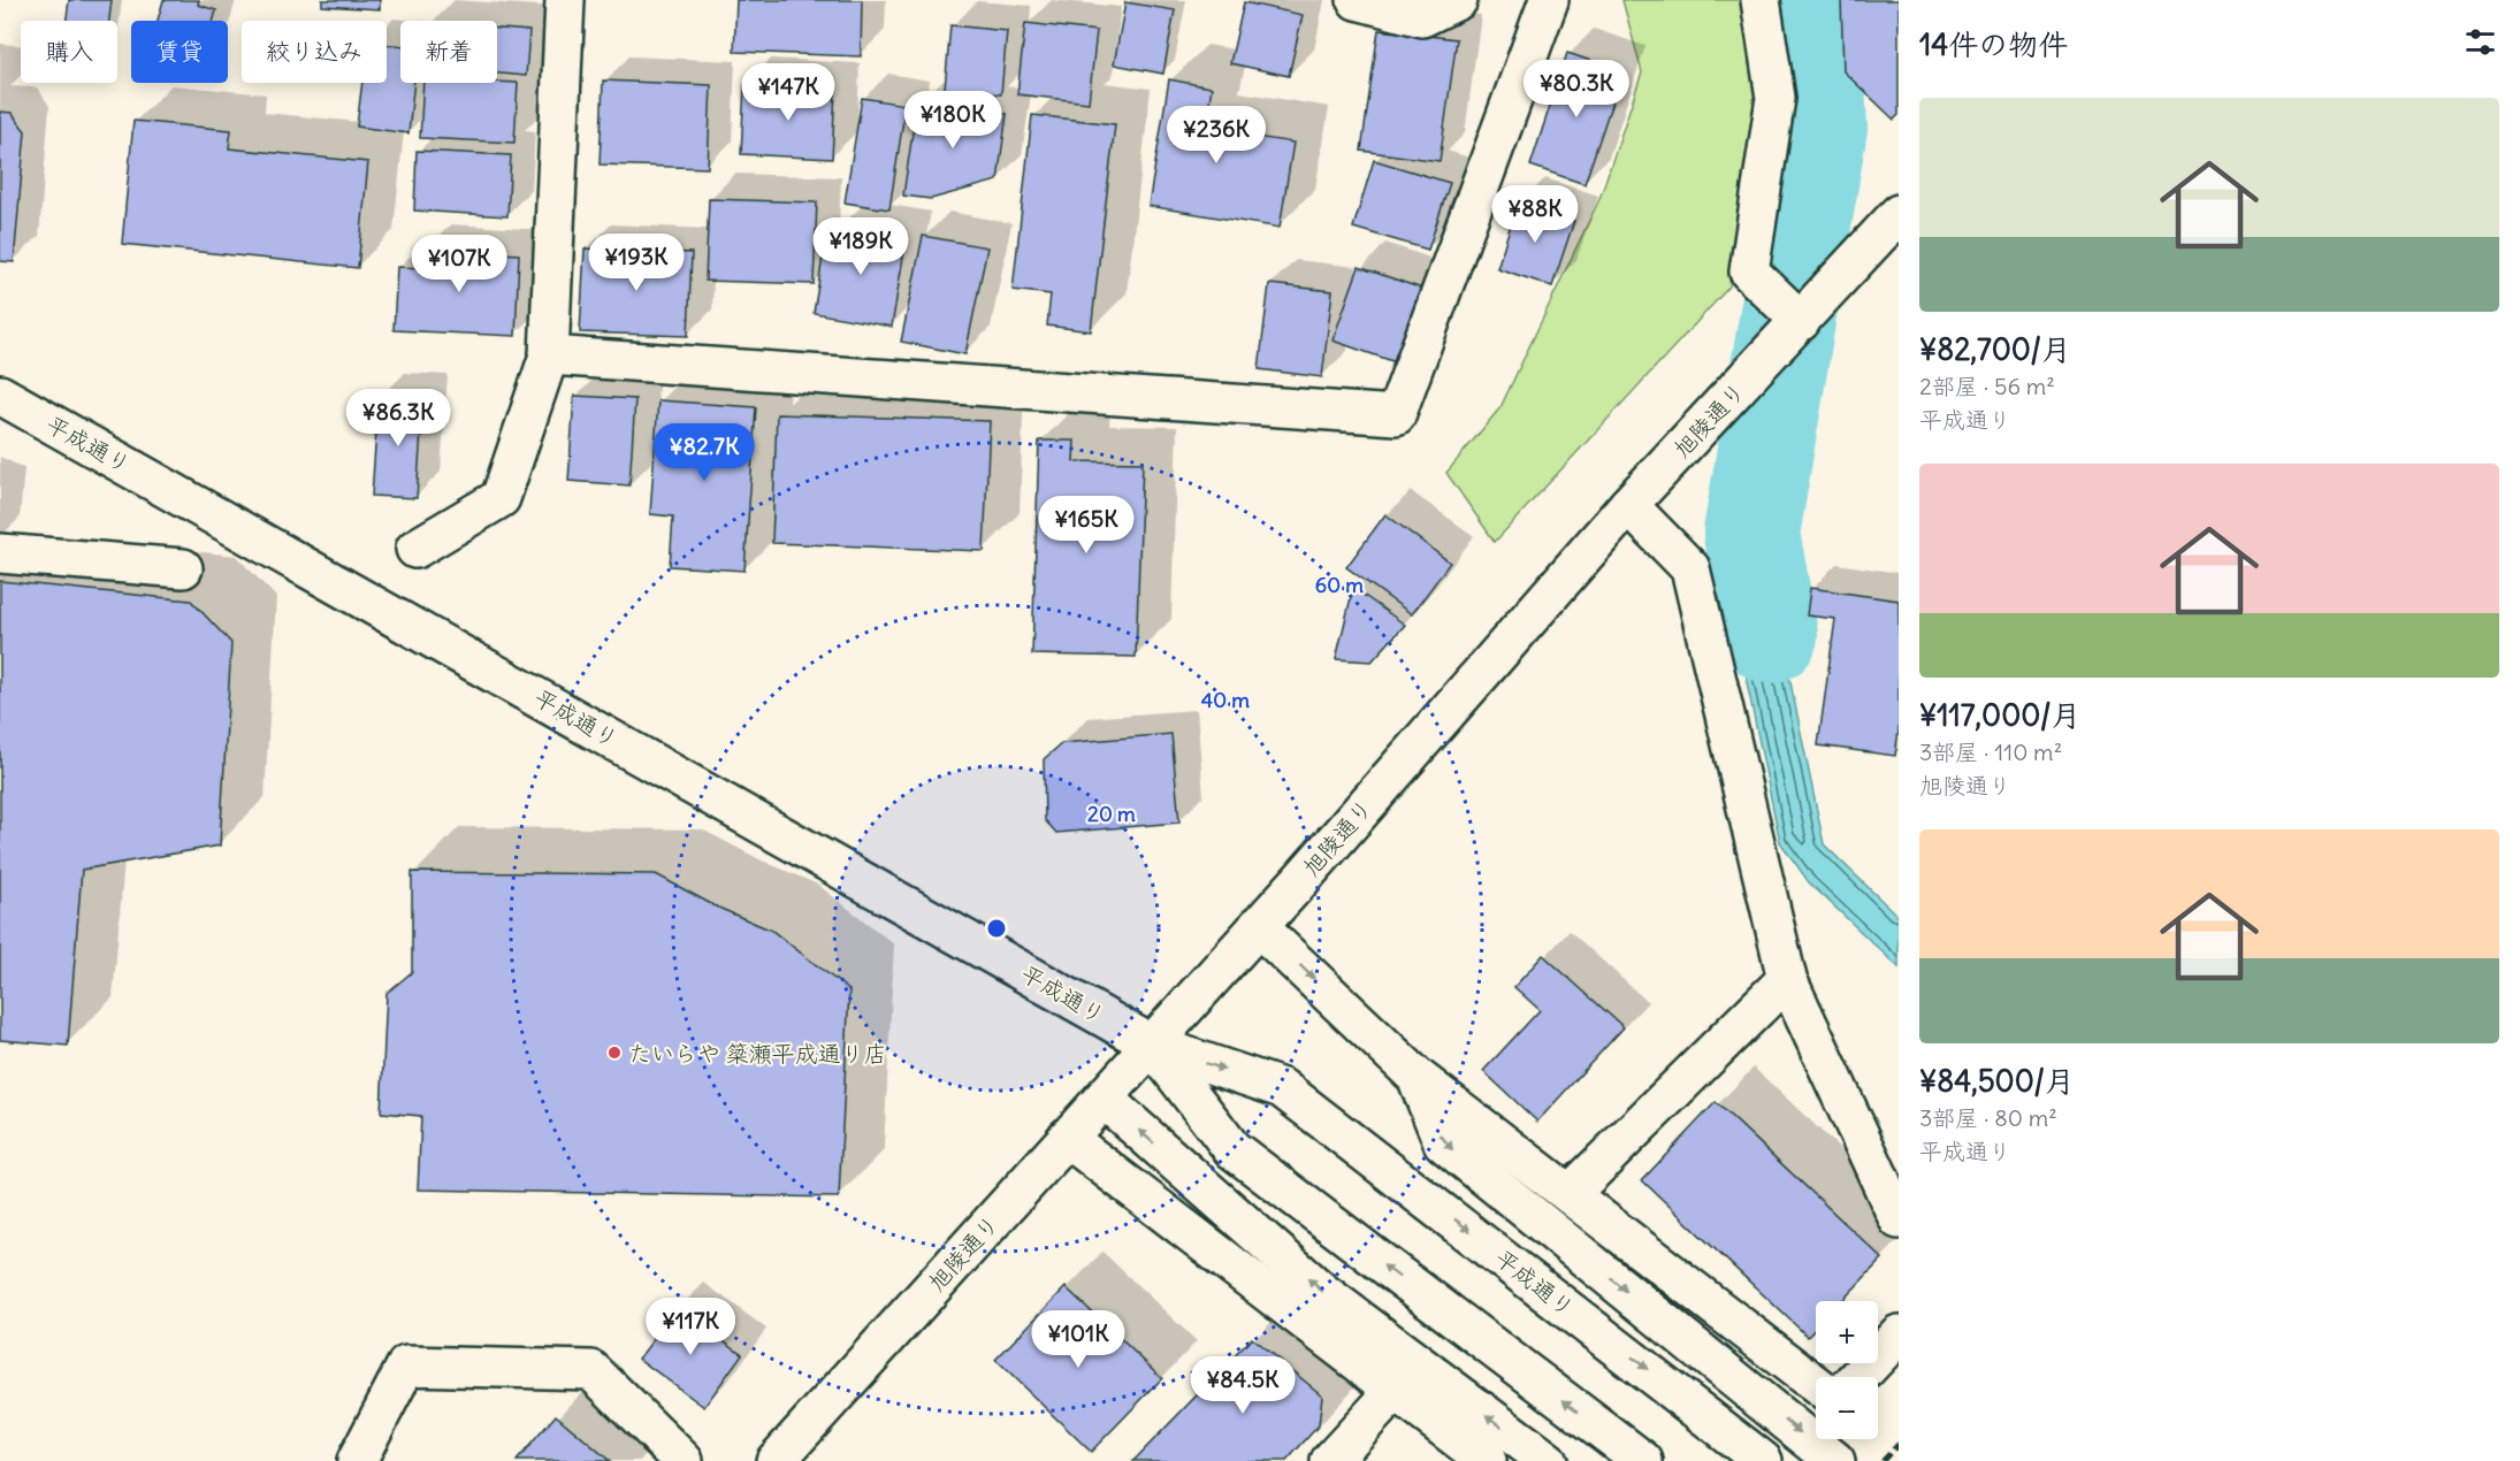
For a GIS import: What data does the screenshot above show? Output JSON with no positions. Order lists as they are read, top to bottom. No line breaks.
{"streets":{"street":["旭陵通り","平成通り"]},"crossings":[["旭陵通り","平成通り"]],"places":["たいらや 簗瀬平成通り店"],"page":{"heading":"14件の物件","chip":["購入","賃貸","絞り込み","新着"],"price":["¥80.3K","¥147K","¥180K","¥236K","¥88K","¥189K","¥193K","¥107K","¥86.3K","¥82.7K","¥165K","¥117K","¥101K","¥84.5K"],"list":[{"name":"¥82,700/月","note":"2部屋 · 56 m² · 平成通り"},{"name":"¥117,000/月","note":"3部屋 · 110 m² · 旭陵通り"},{"name":"¥84,500/月","note":"3部屋 · 80 m² · 平成通り"}],"map_buttons":["+","−"]},"rings":["60 m","40 m","20 m"]}
